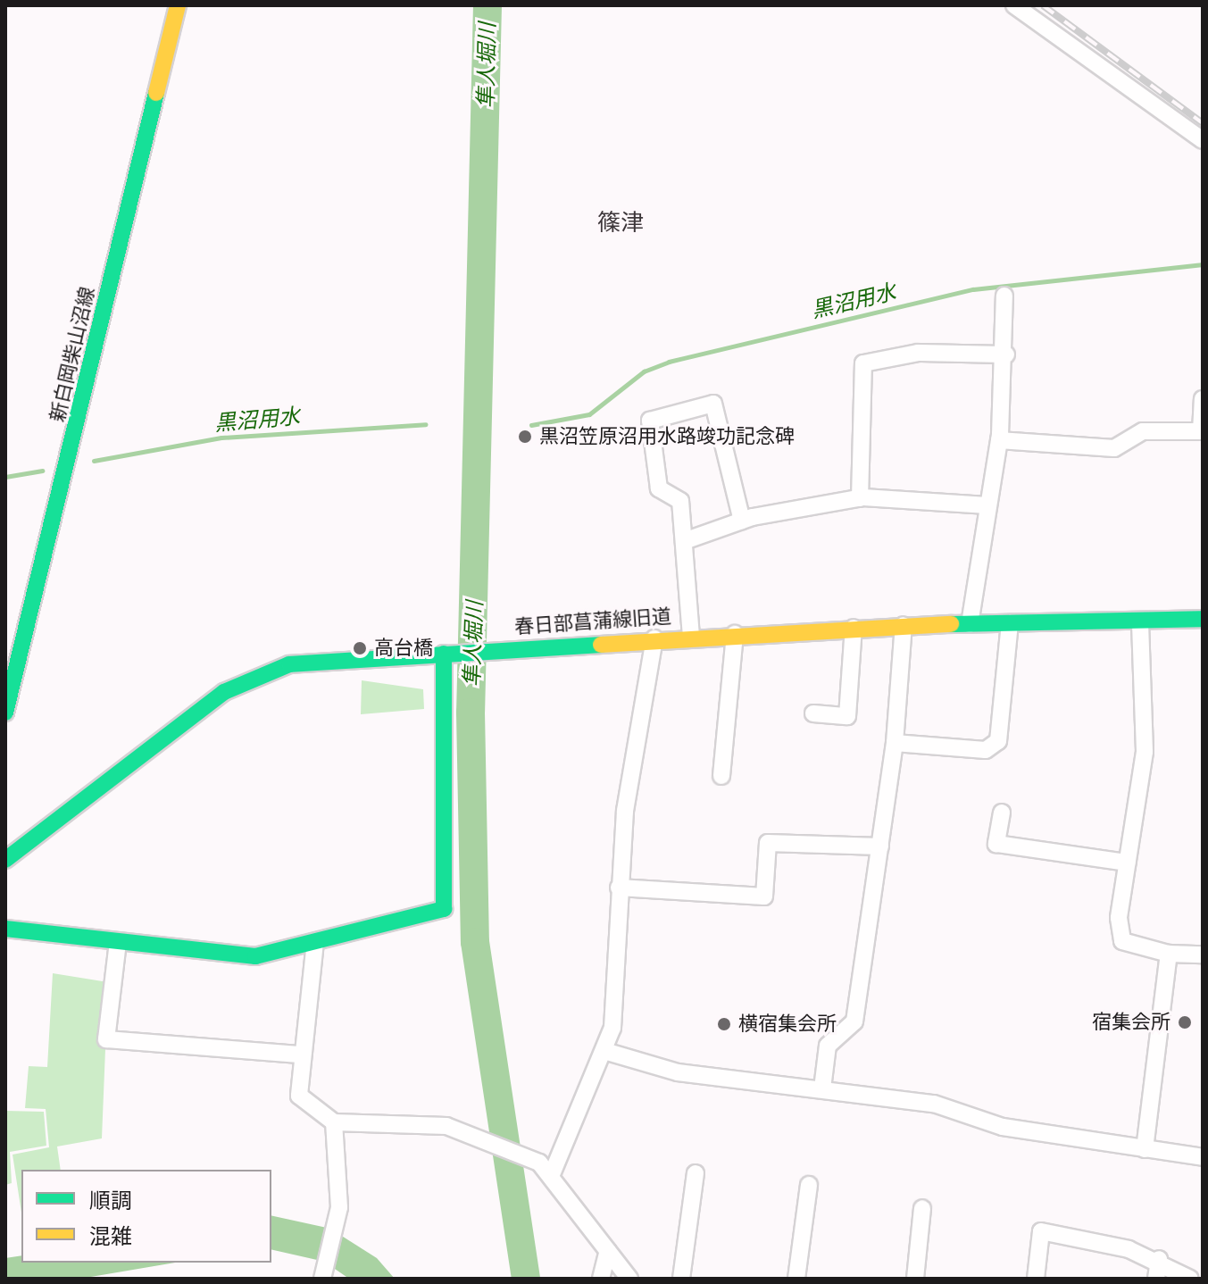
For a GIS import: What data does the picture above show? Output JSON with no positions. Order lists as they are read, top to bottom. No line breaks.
{"streets":{"street":["新白岡柴山沼線","春日部菖蒲線旧道"]},"districts":["篠津"],"water":["隼人堀川","黒沼用水"],"places":["黒沼笠原沼用水路竣功記念碑","高台橋","宿集会所","横宿集会所"],"legend":["順調","混雑"]}
